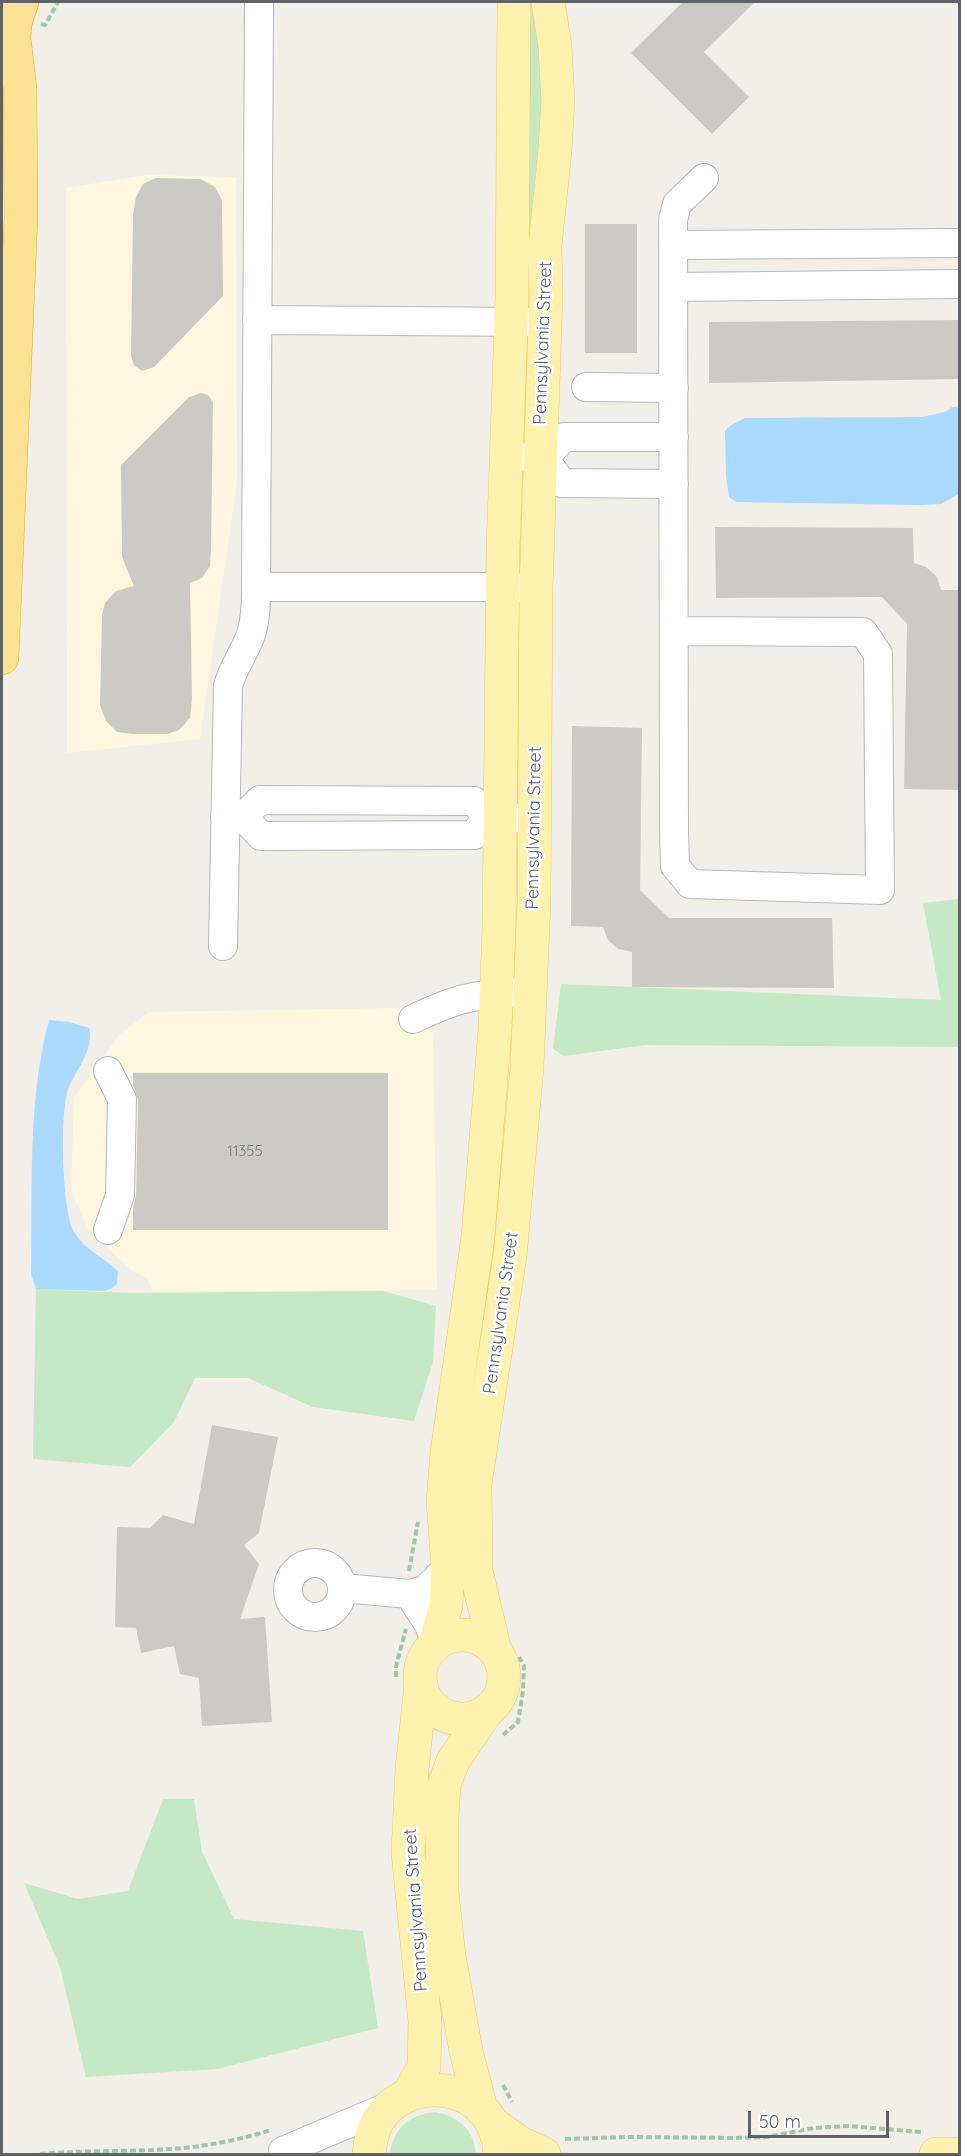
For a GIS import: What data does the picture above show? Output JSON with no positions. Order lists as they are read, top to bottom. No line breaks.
{"streets":{"main road":["Pennsylvania Street"]},"house_numbers":["11355"],"scale_bar":"50 m"}
